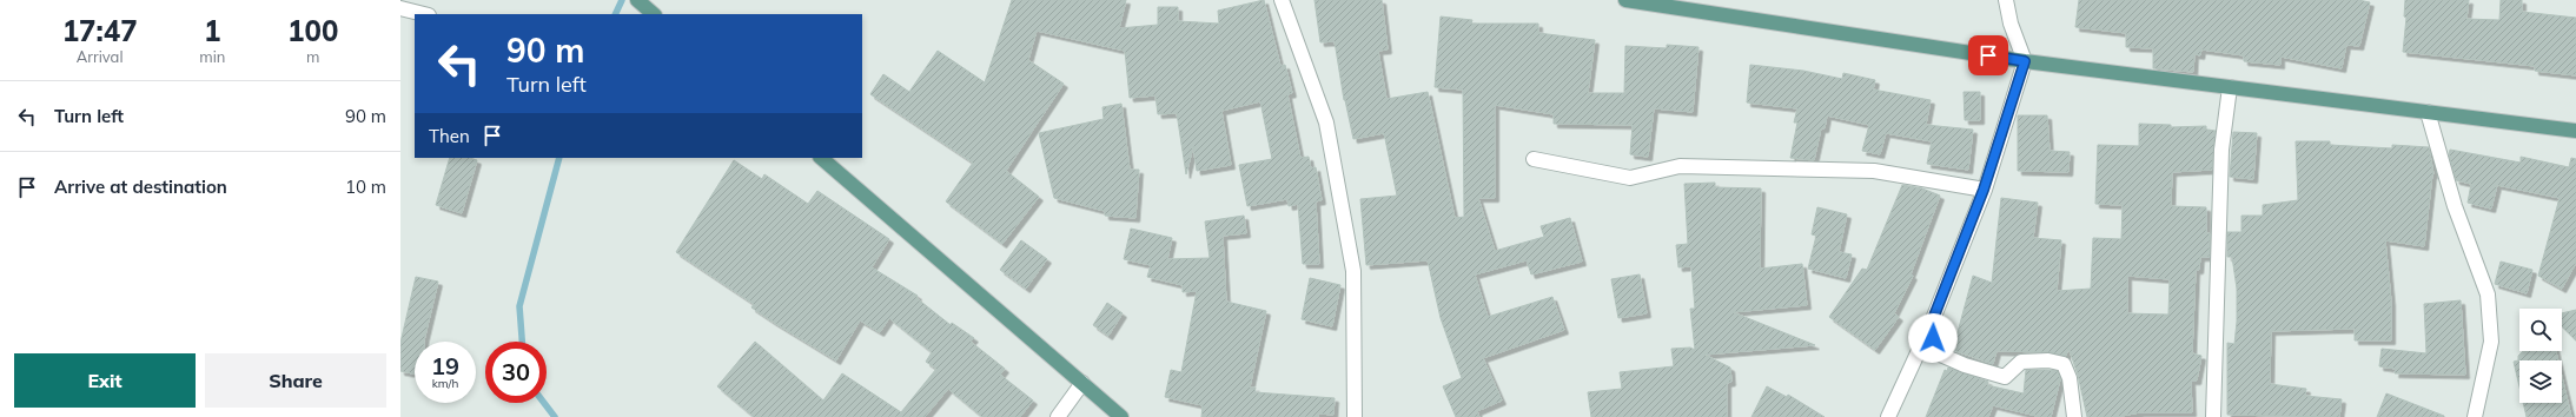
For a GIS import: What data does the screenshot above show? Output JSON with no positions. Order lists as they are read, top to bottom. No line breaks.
{"page":{"eta":["17:47","Arrival","1","min","100","m"],"turn":["90 m","Turn left"],"list":[{"name":"Turn left","value":"90 m"},{"name":"Arrive at destination","value":"10 m"}],"then":"Then","speed":"19 km/h","limit":"30","buttons":["Exit","Share"]}}
